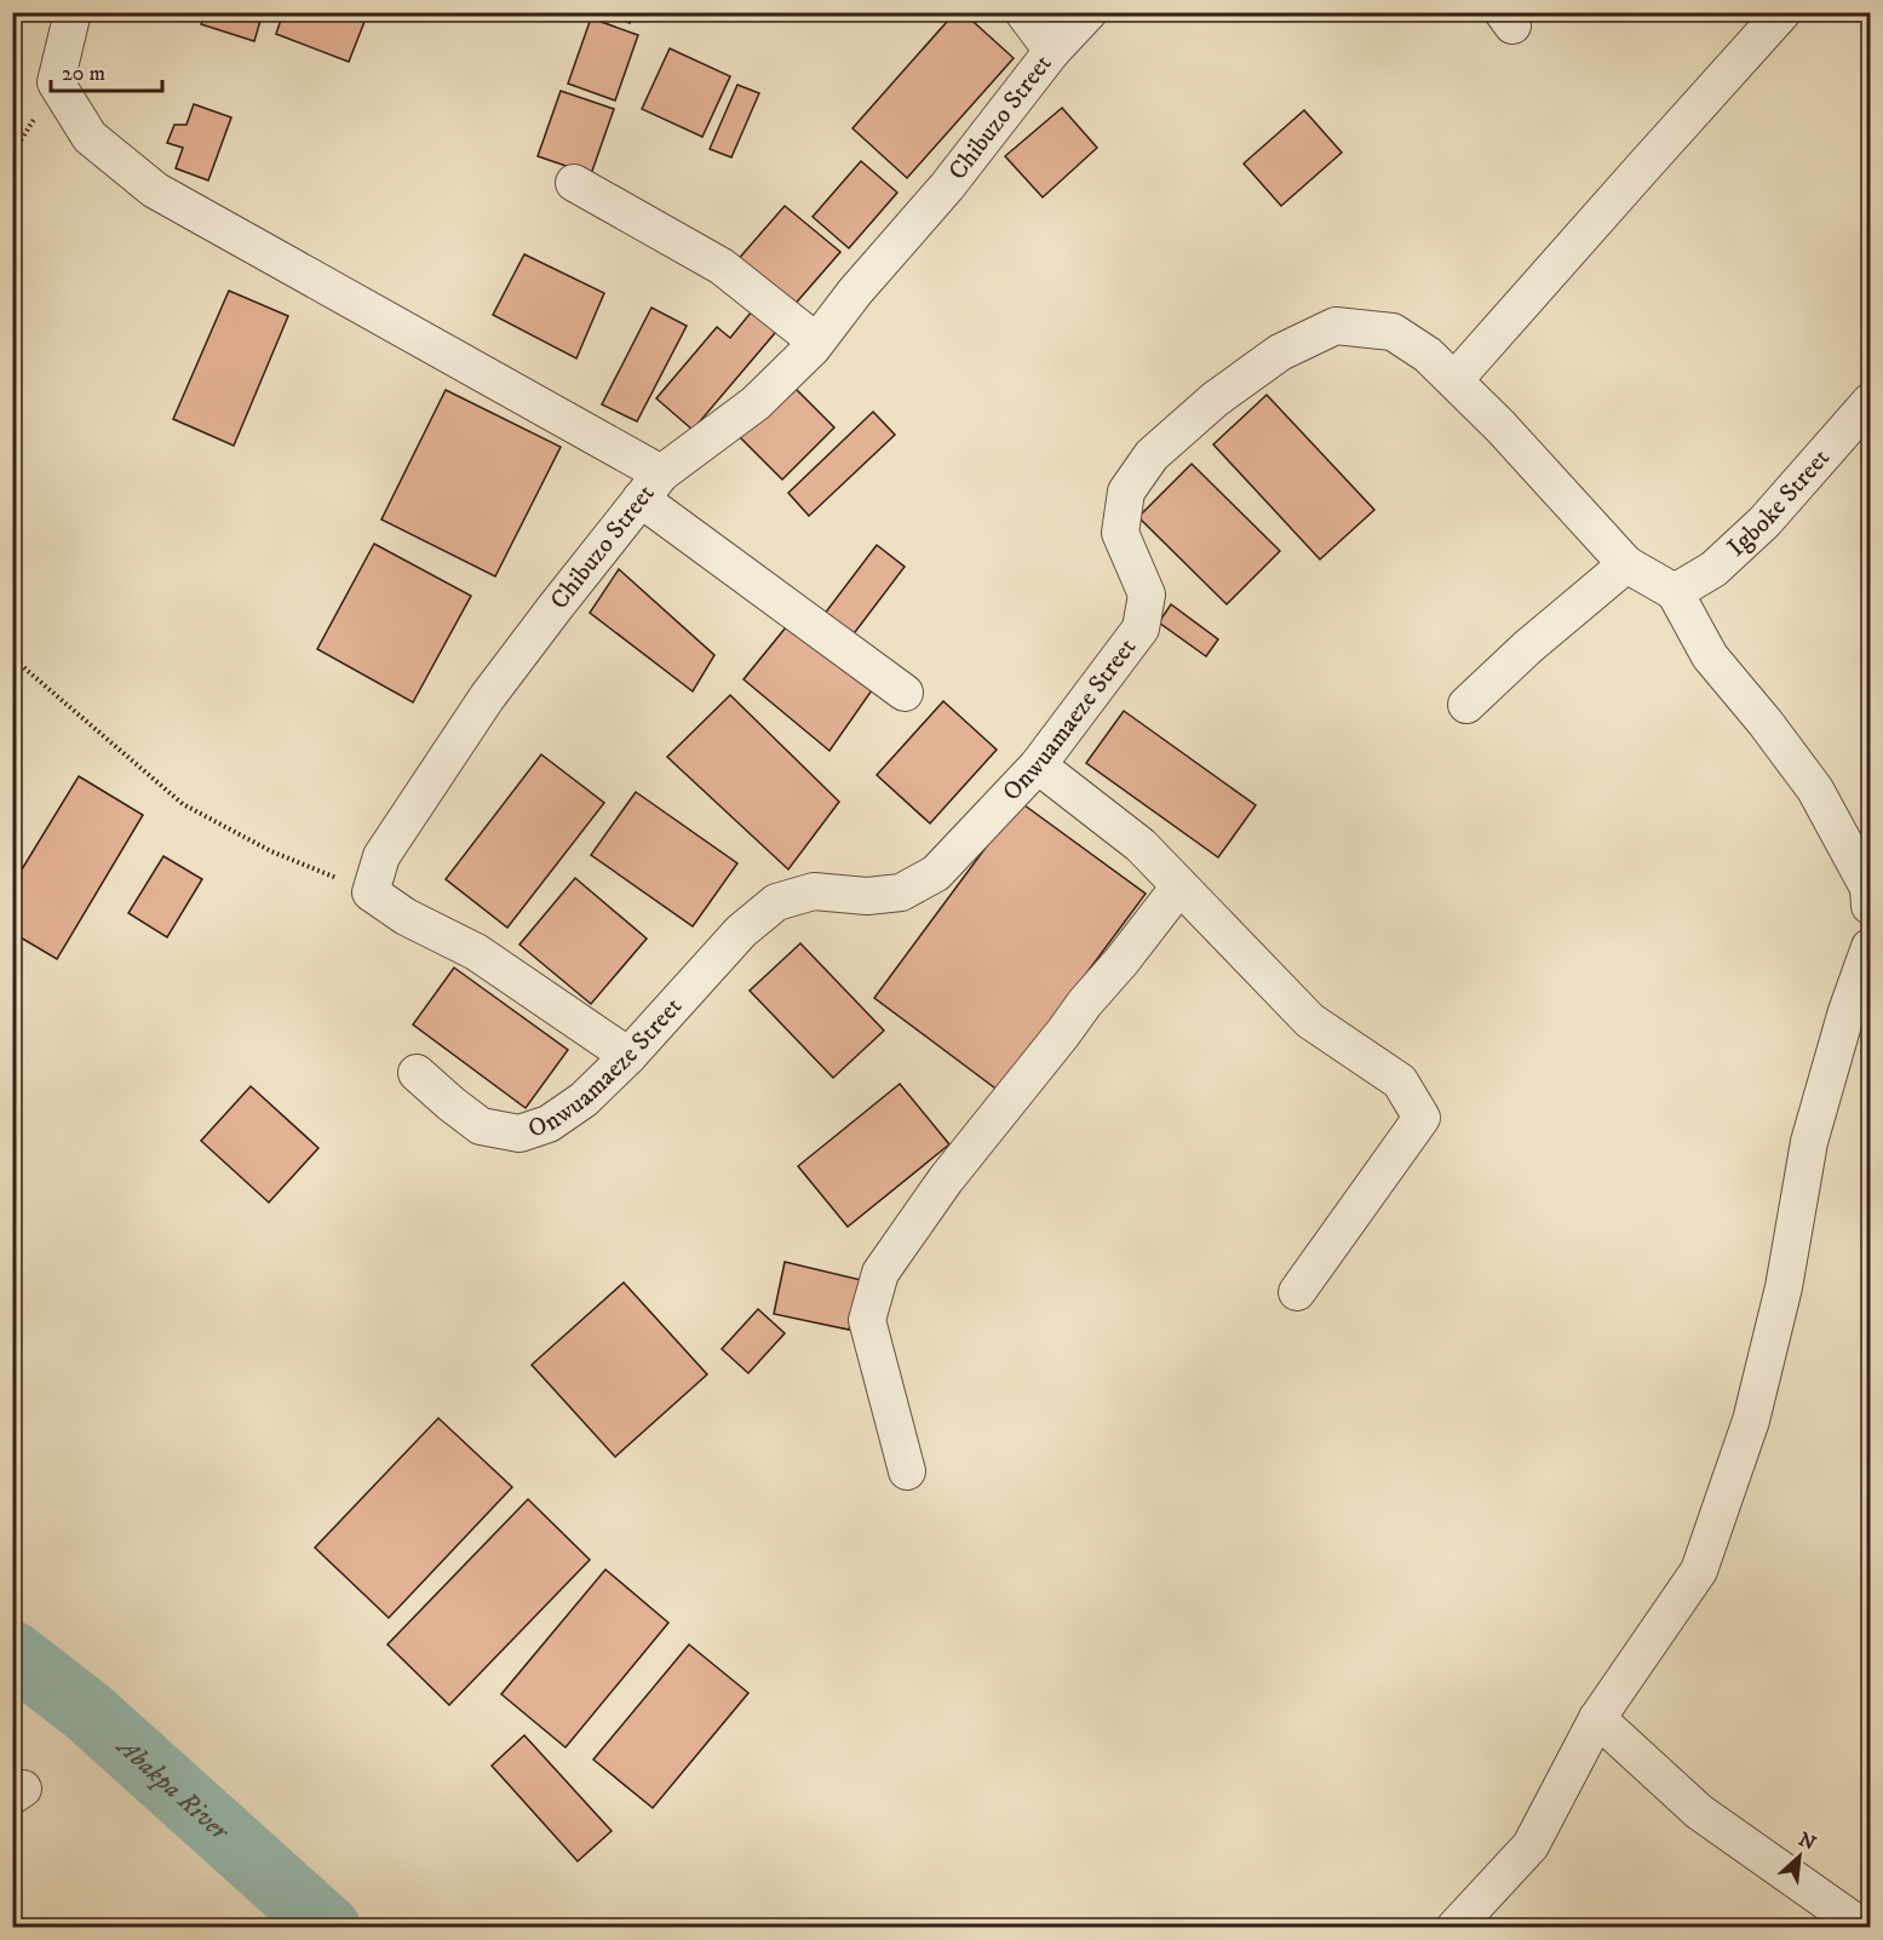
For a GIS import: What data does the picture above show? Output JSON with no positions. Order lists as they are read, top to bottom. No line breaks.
{"streets":{"street":["Chibuzo Street","Igboke Street","Onwuamaeze Street"]},"crossings":[["Igboke Street","Onwuamaeze Street"]],"water":["Abakpa River"],"scale_bar":"20 m","north":"top right"}
